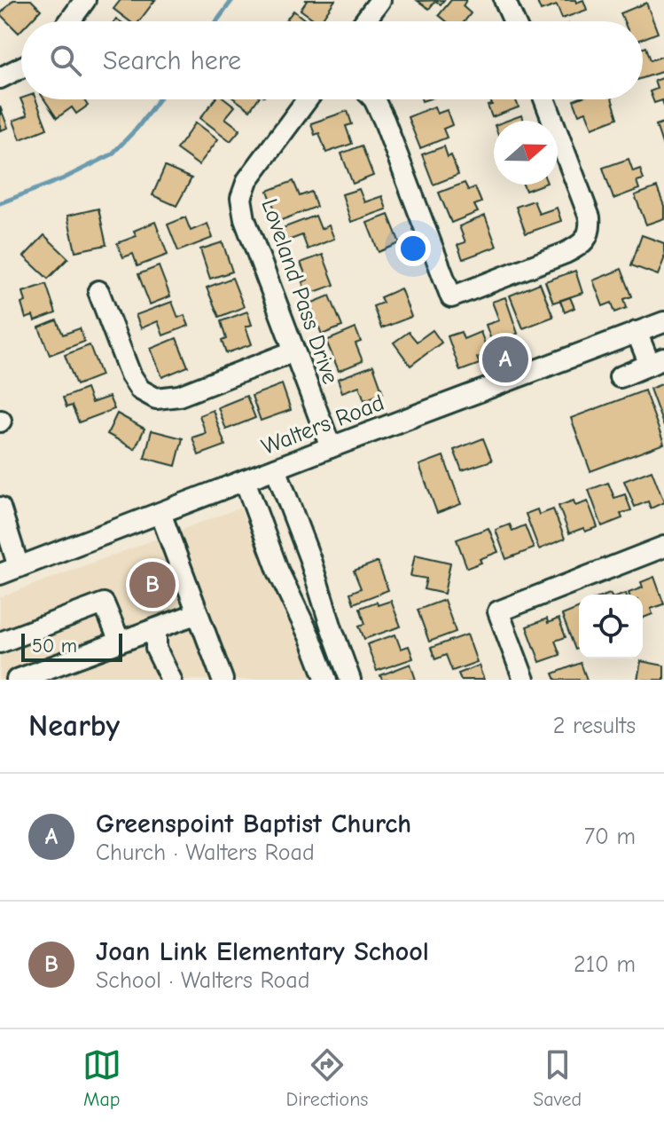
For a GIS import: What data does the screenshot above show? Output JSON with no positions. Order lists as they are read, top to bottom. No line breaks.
{"streets":{"street":["Loveland Pass Drive","Walters Road"]},"crossings":[["Loveland Pass Drive","Walters Road"]],"scale_bar":"50 m","north":"right","page":{"search":"Search here","pins":["A","B"],"scale":"50 m","heading":["Nearby","2 results"],"list":[{"mark":"A","name":"Greenspoint Baptist Church","note":"Church · Walters Road","value":"70 m"},{"mark":"B","name":"Joan Link Elementary School","note":"School · Walters Road","value":"210 m"}],"nav":["Map","Directions","Saved"]}}
